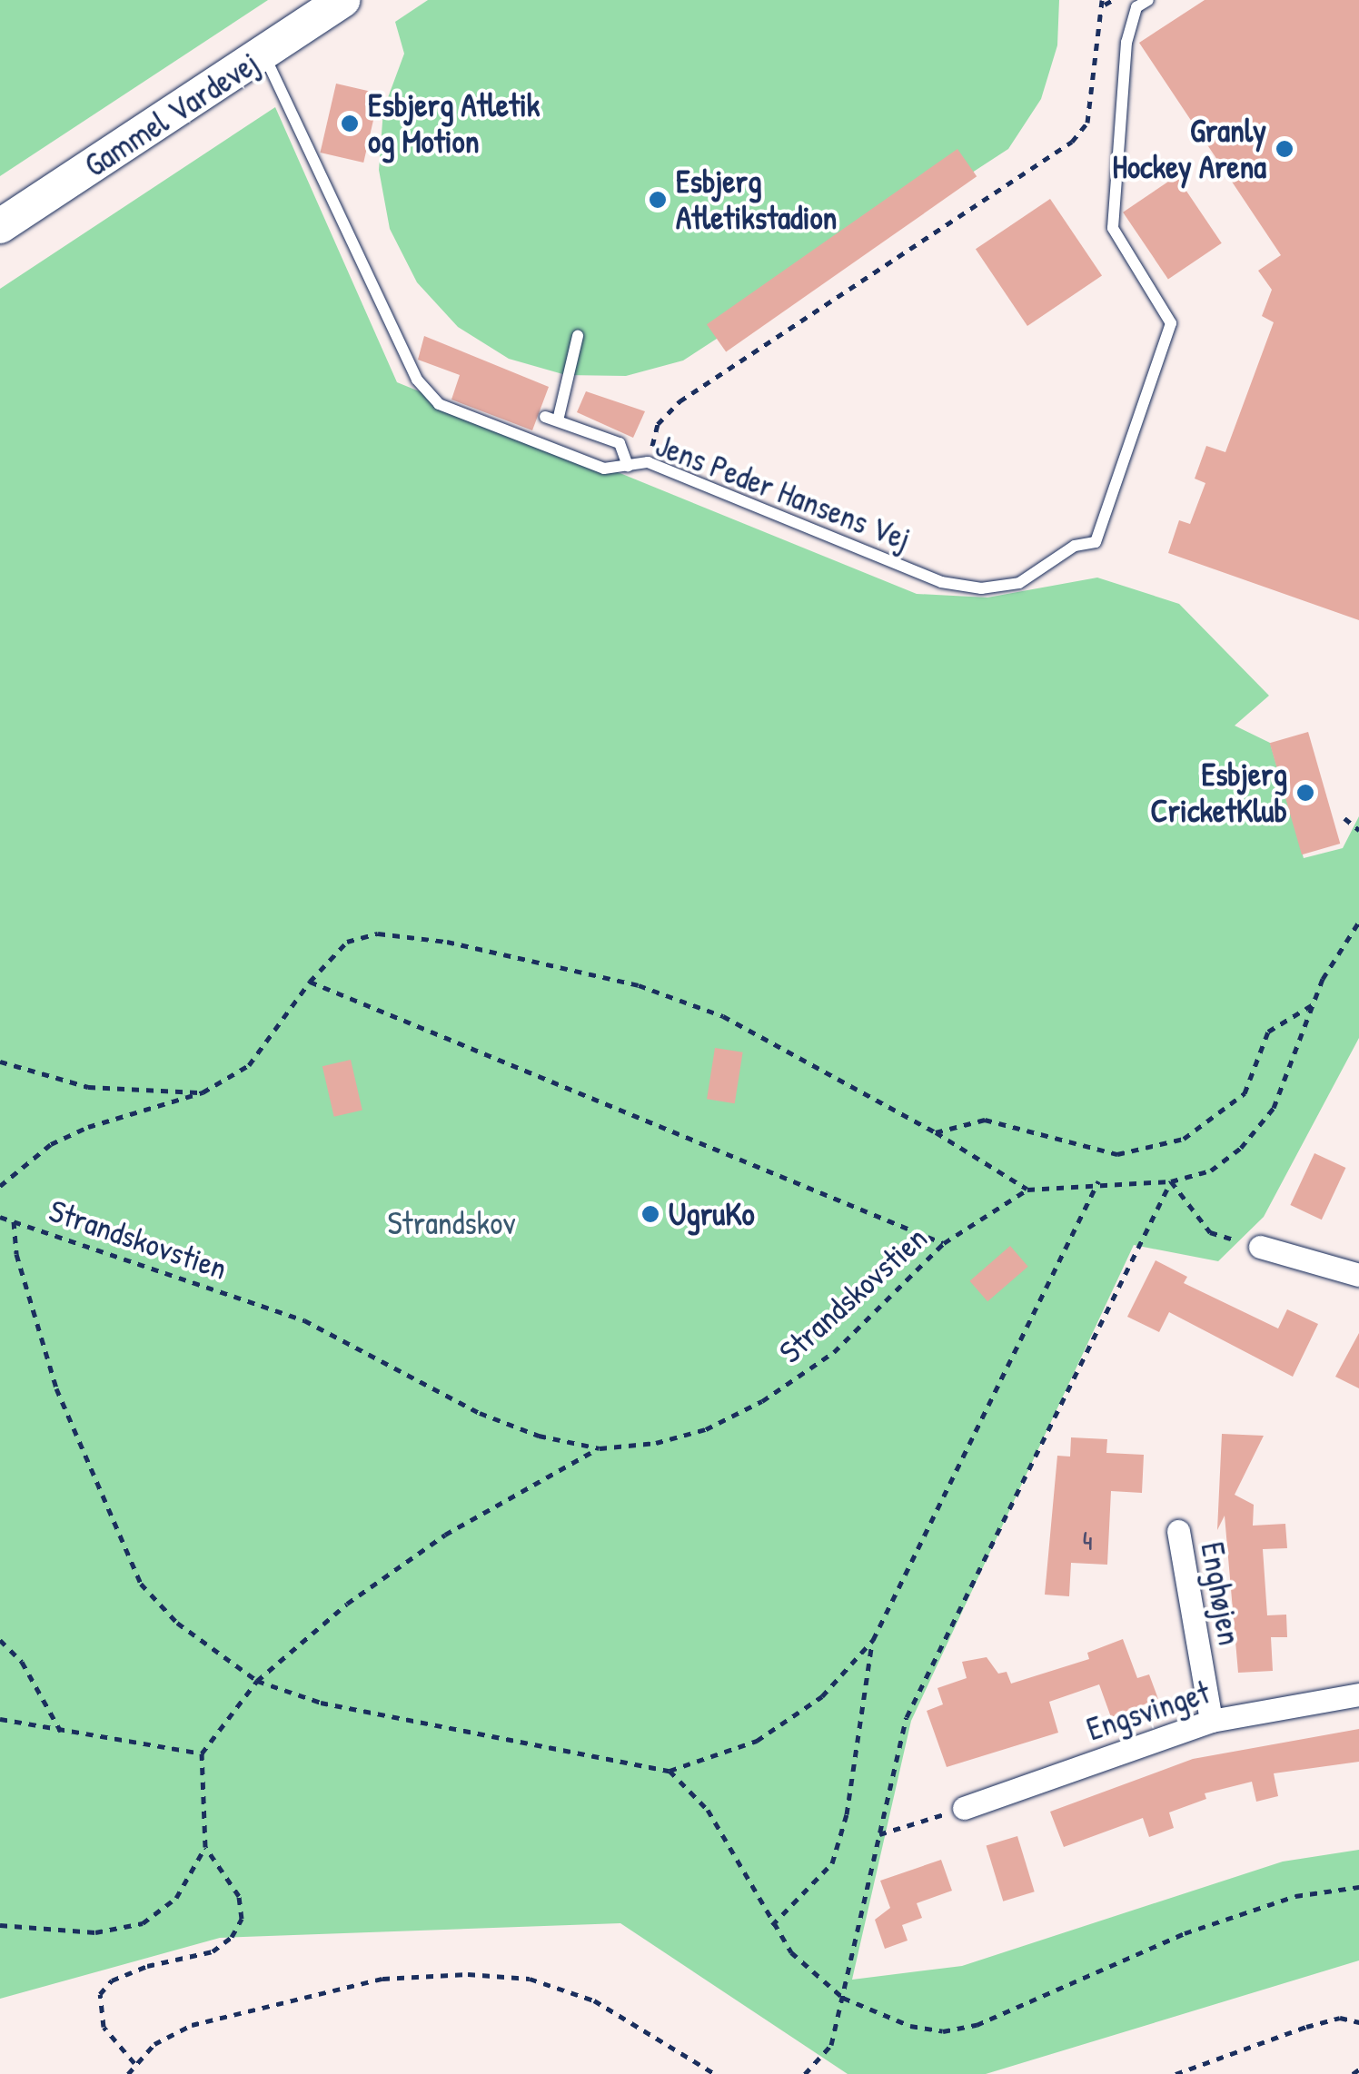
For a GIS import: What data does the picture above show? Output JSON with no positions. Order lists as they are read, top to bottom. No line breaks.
{"streets":{"street":["Gammel Vardevej","Enghøjen","Engsvinget"],"lane":["Jens Peder Hansens Vej"],"path":["Strandskovstien"]},"crossings":[["Gammel Vardevej","Jens Peder Hansens Vej"],["Enghøjen","Engsvinget"]],"parks":["Strandskov"],"places":["Esbjerg Atletik og Motion","Granly Hockey Arena","Esbjerg Atletikstadion","Esbjerg CricketKlub","UgruKo"],"house_numbers":["4"]}
